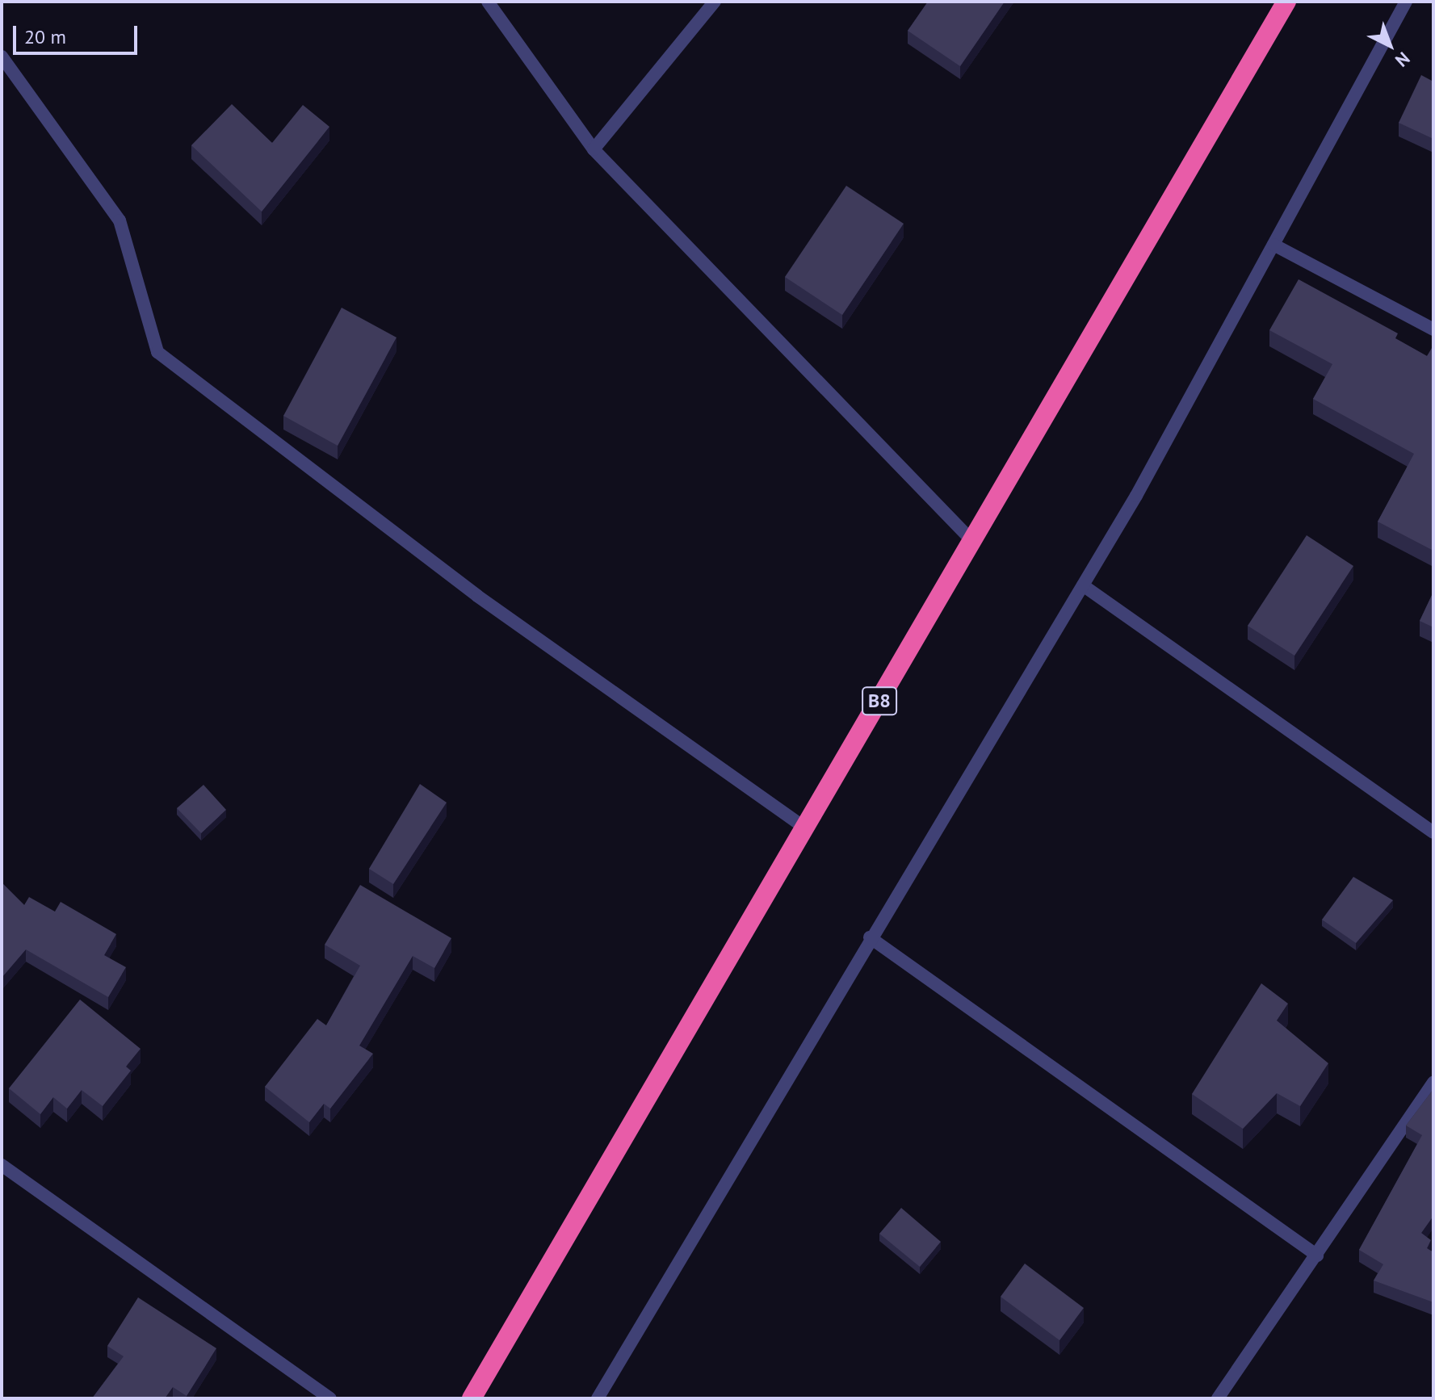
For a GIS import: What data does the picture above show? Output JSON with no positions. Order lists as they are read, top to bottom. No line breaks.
{"streets":{"highway":["B8"]},"scale_bar":"20 m","north":"bottom right"}
